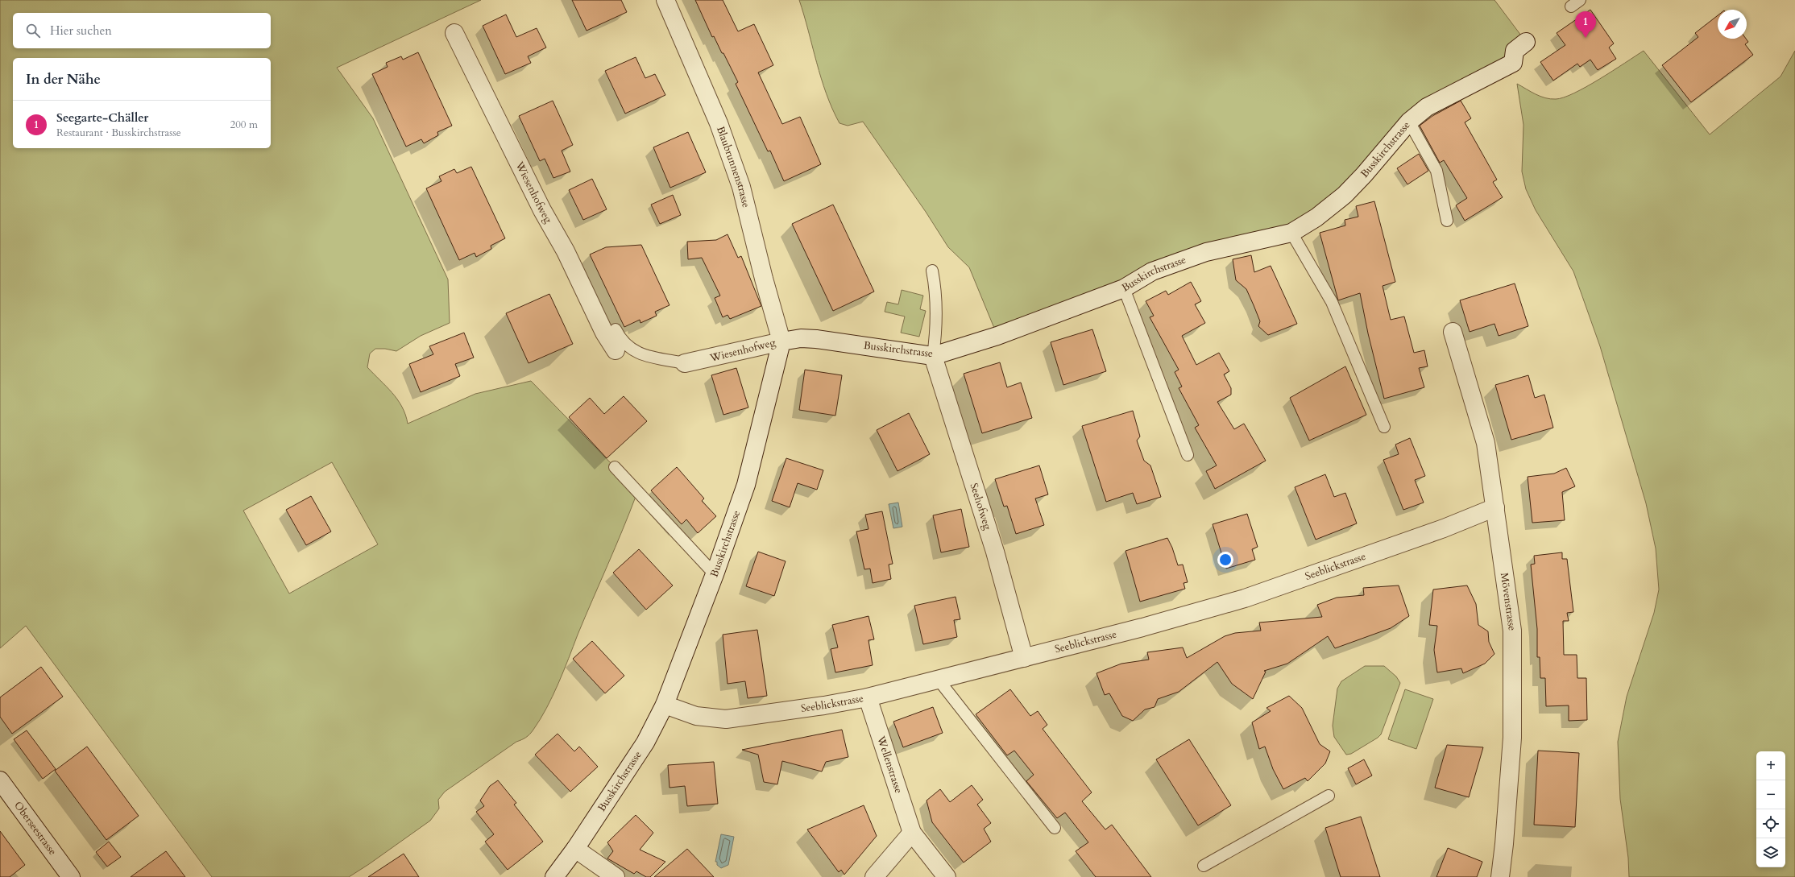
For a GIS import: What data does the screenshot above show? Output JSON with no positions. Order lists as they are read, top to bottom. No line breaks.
{"streets":{"street":["Busskirchstrasse","Blaubrunnenstrasse","Wiesenhofweg","Seehofweg","Seeblickstrasse","Mövenstrasse","Wellenstrasse","Oberseestrasse"]},"crossings":[["Busskirchstrasse","Blaubrunnenstrasse"],["Busskirchstrasse","Wiesenhofweg"],["Busskirchstrasse","Seehofweg"],["Busskirchstrasse","Seeblickstrasse"],["Blaubrunnenstrasse","Wiesenhofweg"],["Seehofweg","Seeblickstrasse"],["Seeblickstrasse","Mövenstrasse"],["Seeblickstrasse","Wellenstrasse"]],"north":"bottom left","page":{"pins":"1","search":"Hier suchen","heading":"In der Nähe","list":[{"mark":"1","name":"Seegarte-Chäller","note":"Restaurant · Busskirchstrasse","value":"200 m"}],"map_buttons":["+","−"]}}
